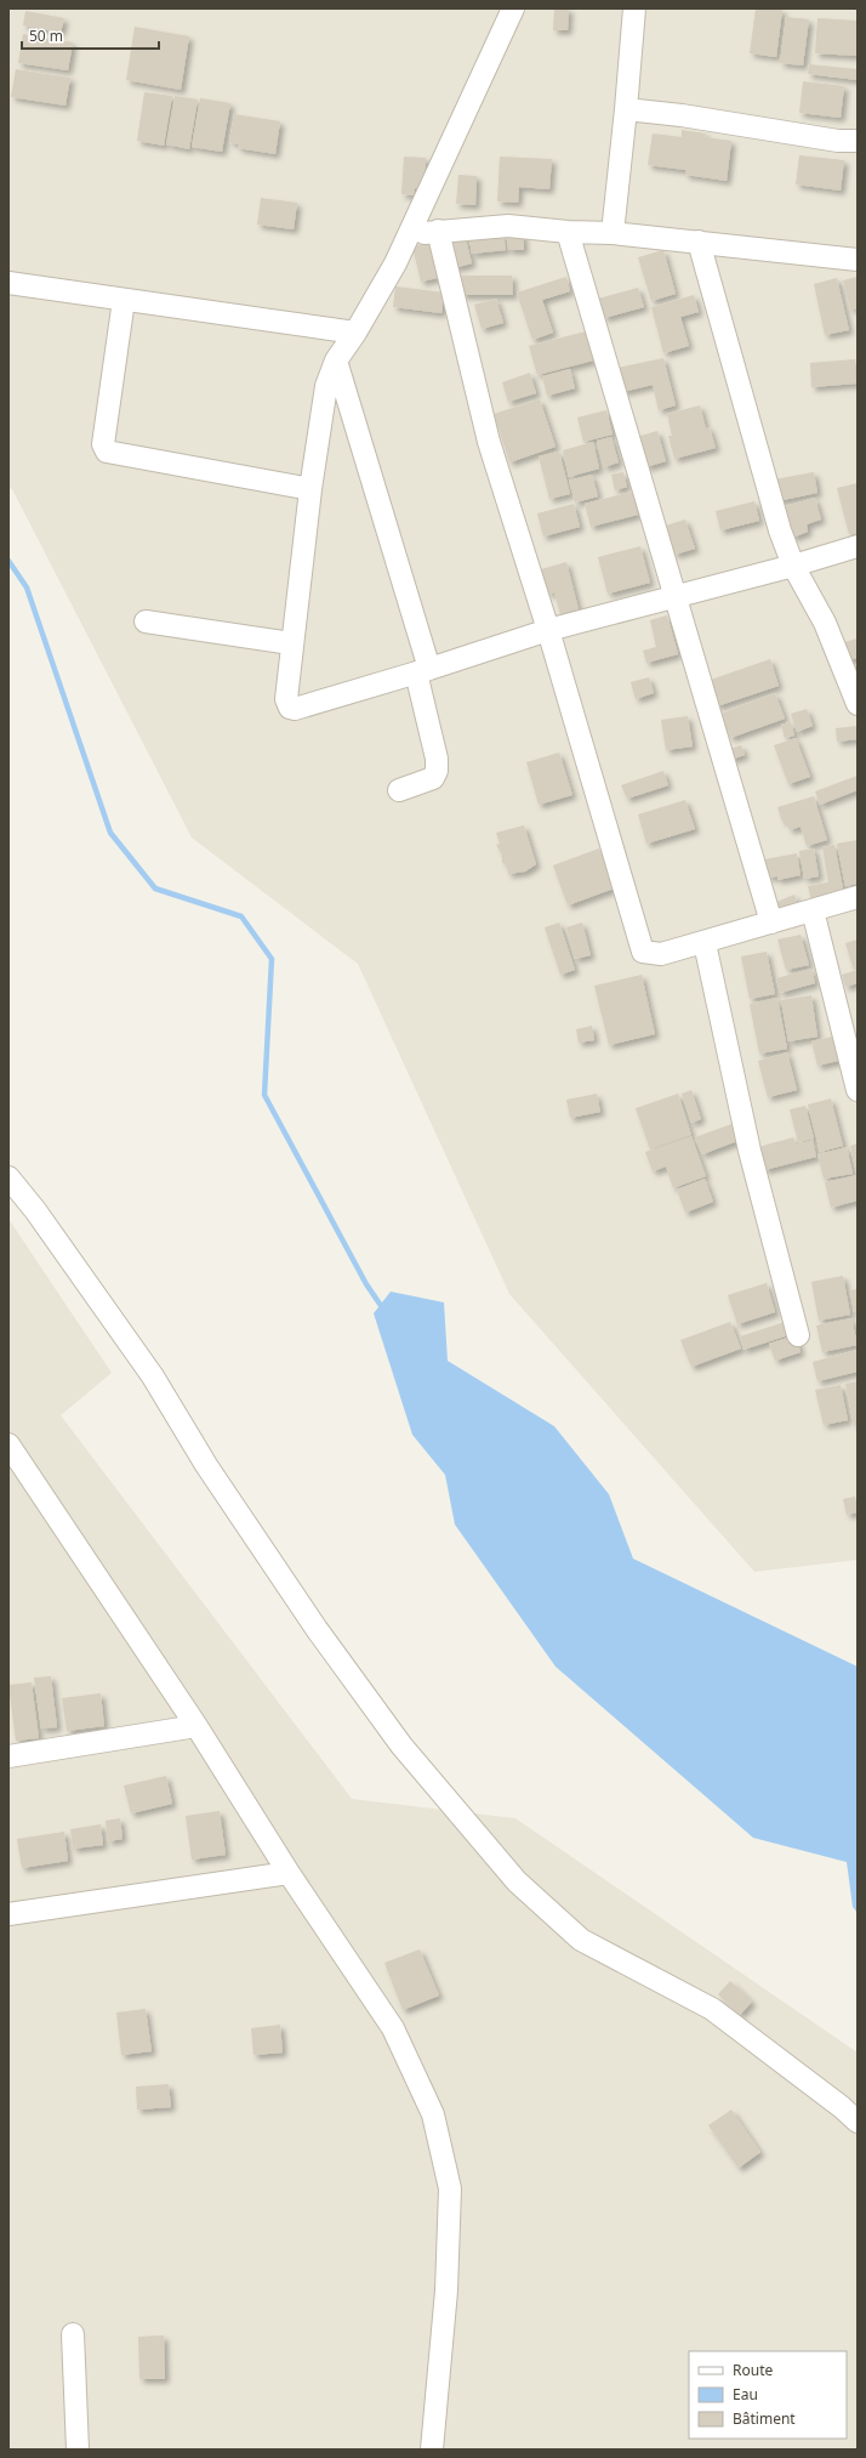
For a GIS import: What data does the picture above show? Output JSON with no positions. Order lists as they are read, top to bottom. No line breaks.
{"legend":["Route","Eau","Bâtiment"],"scale_bar":"50 m"}
